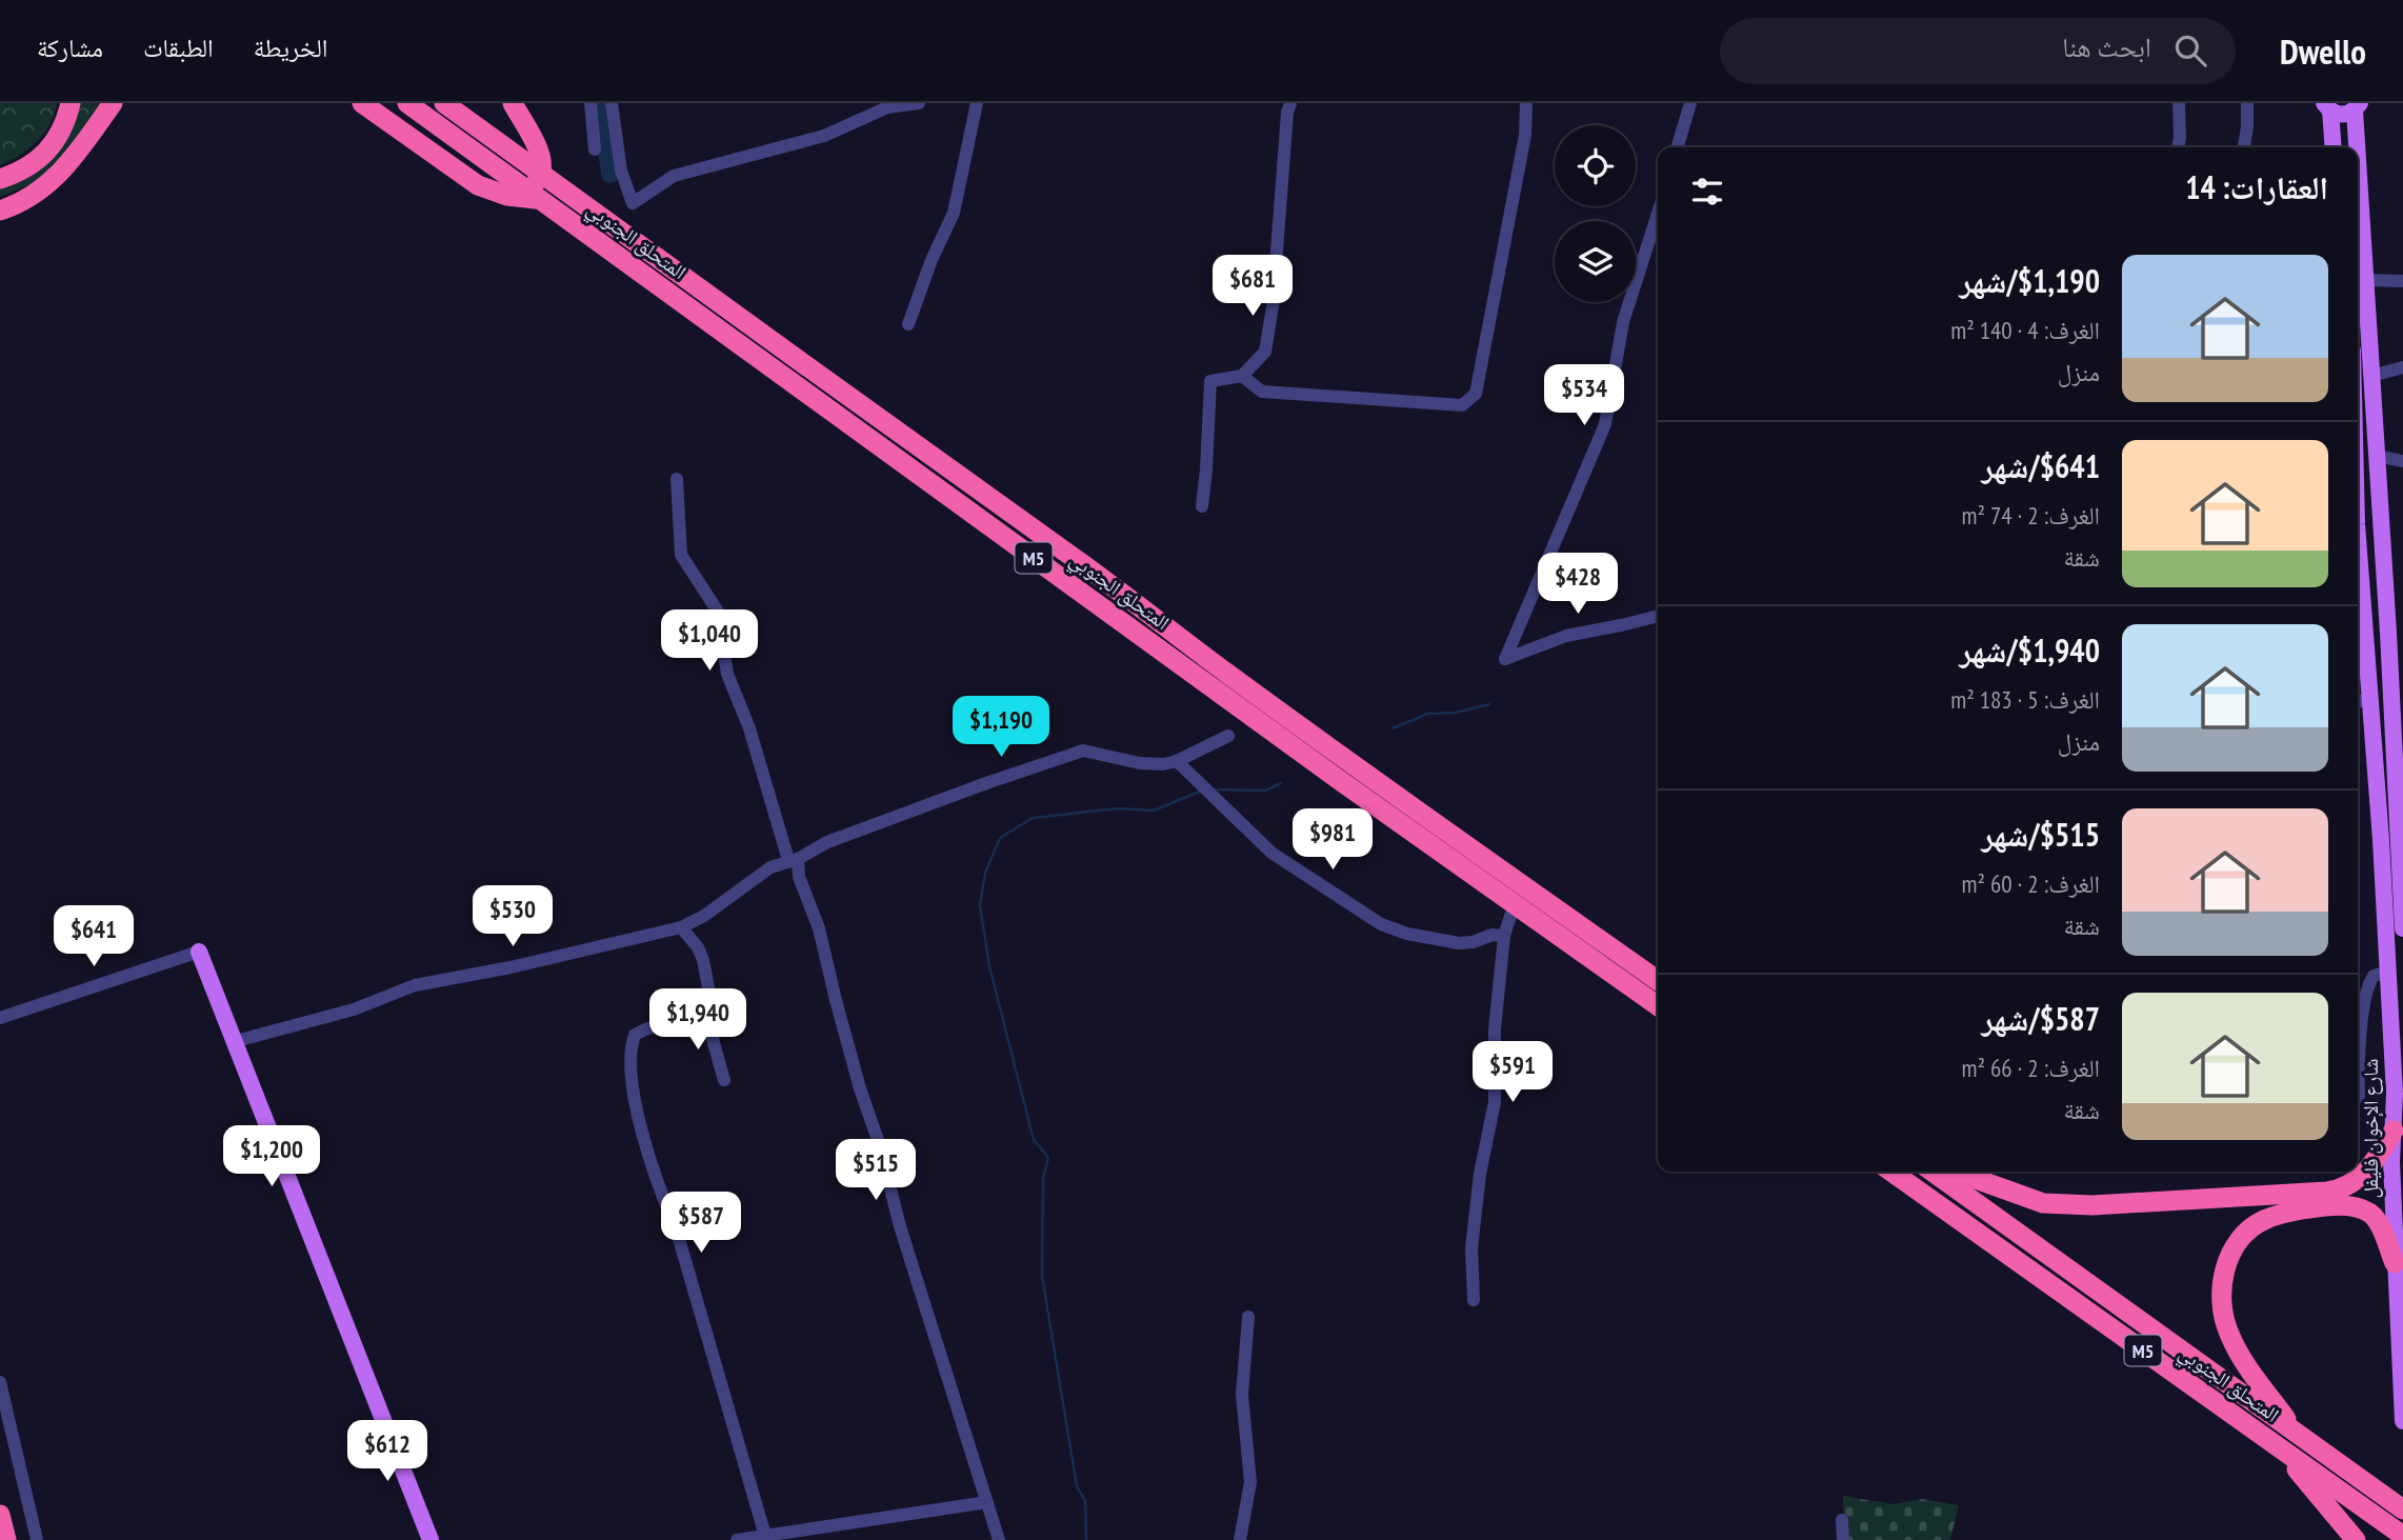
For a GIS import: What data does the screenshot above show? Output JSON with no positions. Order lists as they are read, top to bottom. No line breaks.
{"streets":{"highway":["المتحلق الجنوبي","M5"],"main road":["شارع الإخوان فليفل"]},"page":{"header":"Dwello","search":"ابحث هنا","nav":["الخريطة","الطبقات","مشاركة"],"heading":"العقارات: 14","list":[{"name":"$1,190/شهر","note":"الغرف: 4 · 140 m² · منزل"},{"name":"$641/شهر","note":"الغرف: 2 · 74 m² · شقة"},{"name":"$1,940/شهر","note":"الغرف: 5 · 183 m² · منزل"},{"name":"$515/شهر","note":"الغرف: 2 · 60 m² · شقة"},{"name":"$587/شهر","note":"الغرف: 2 · 66 m² · شقة"}],"price":["$681","$534","$428","$1,040","$1,190","$981","$530","$641","$1,940","$591","$1,200","$515","$587","$612"]}}
